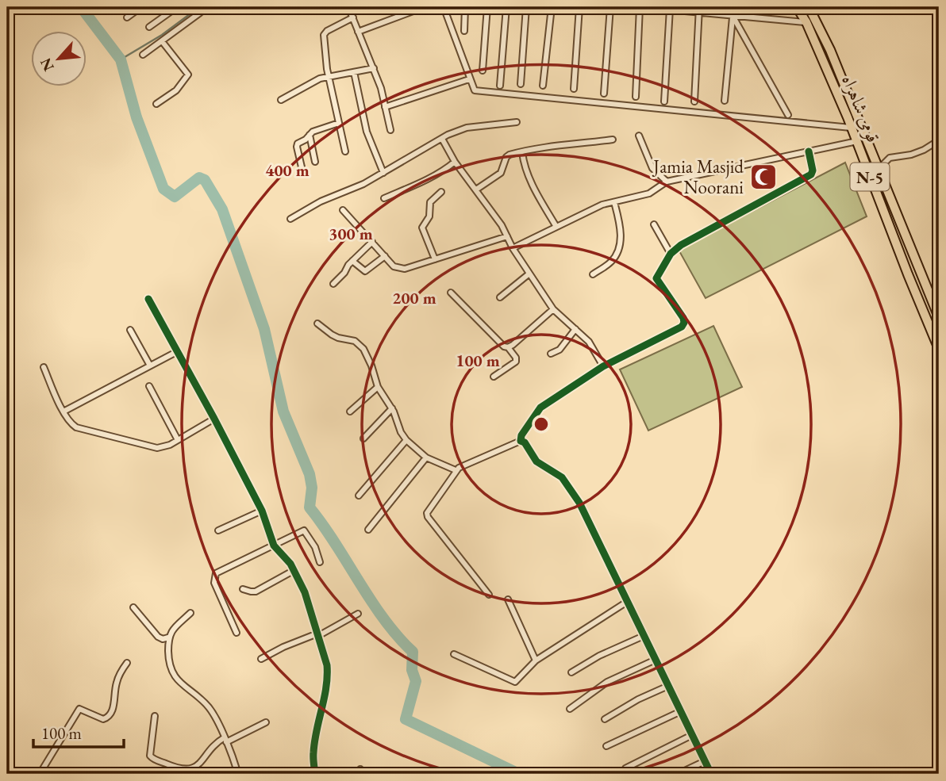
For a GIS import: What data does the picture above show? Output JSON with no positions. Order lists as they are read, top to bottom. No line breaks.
{"streets":{"highway":["قومی شاہراہ","N-5"]},"places":{"mosque":["Jamia Masjid Noorani"]},"scale_bar":"100 m","north":"bottom left","rings":["400 m","300 m","200 m","100 m"]}
